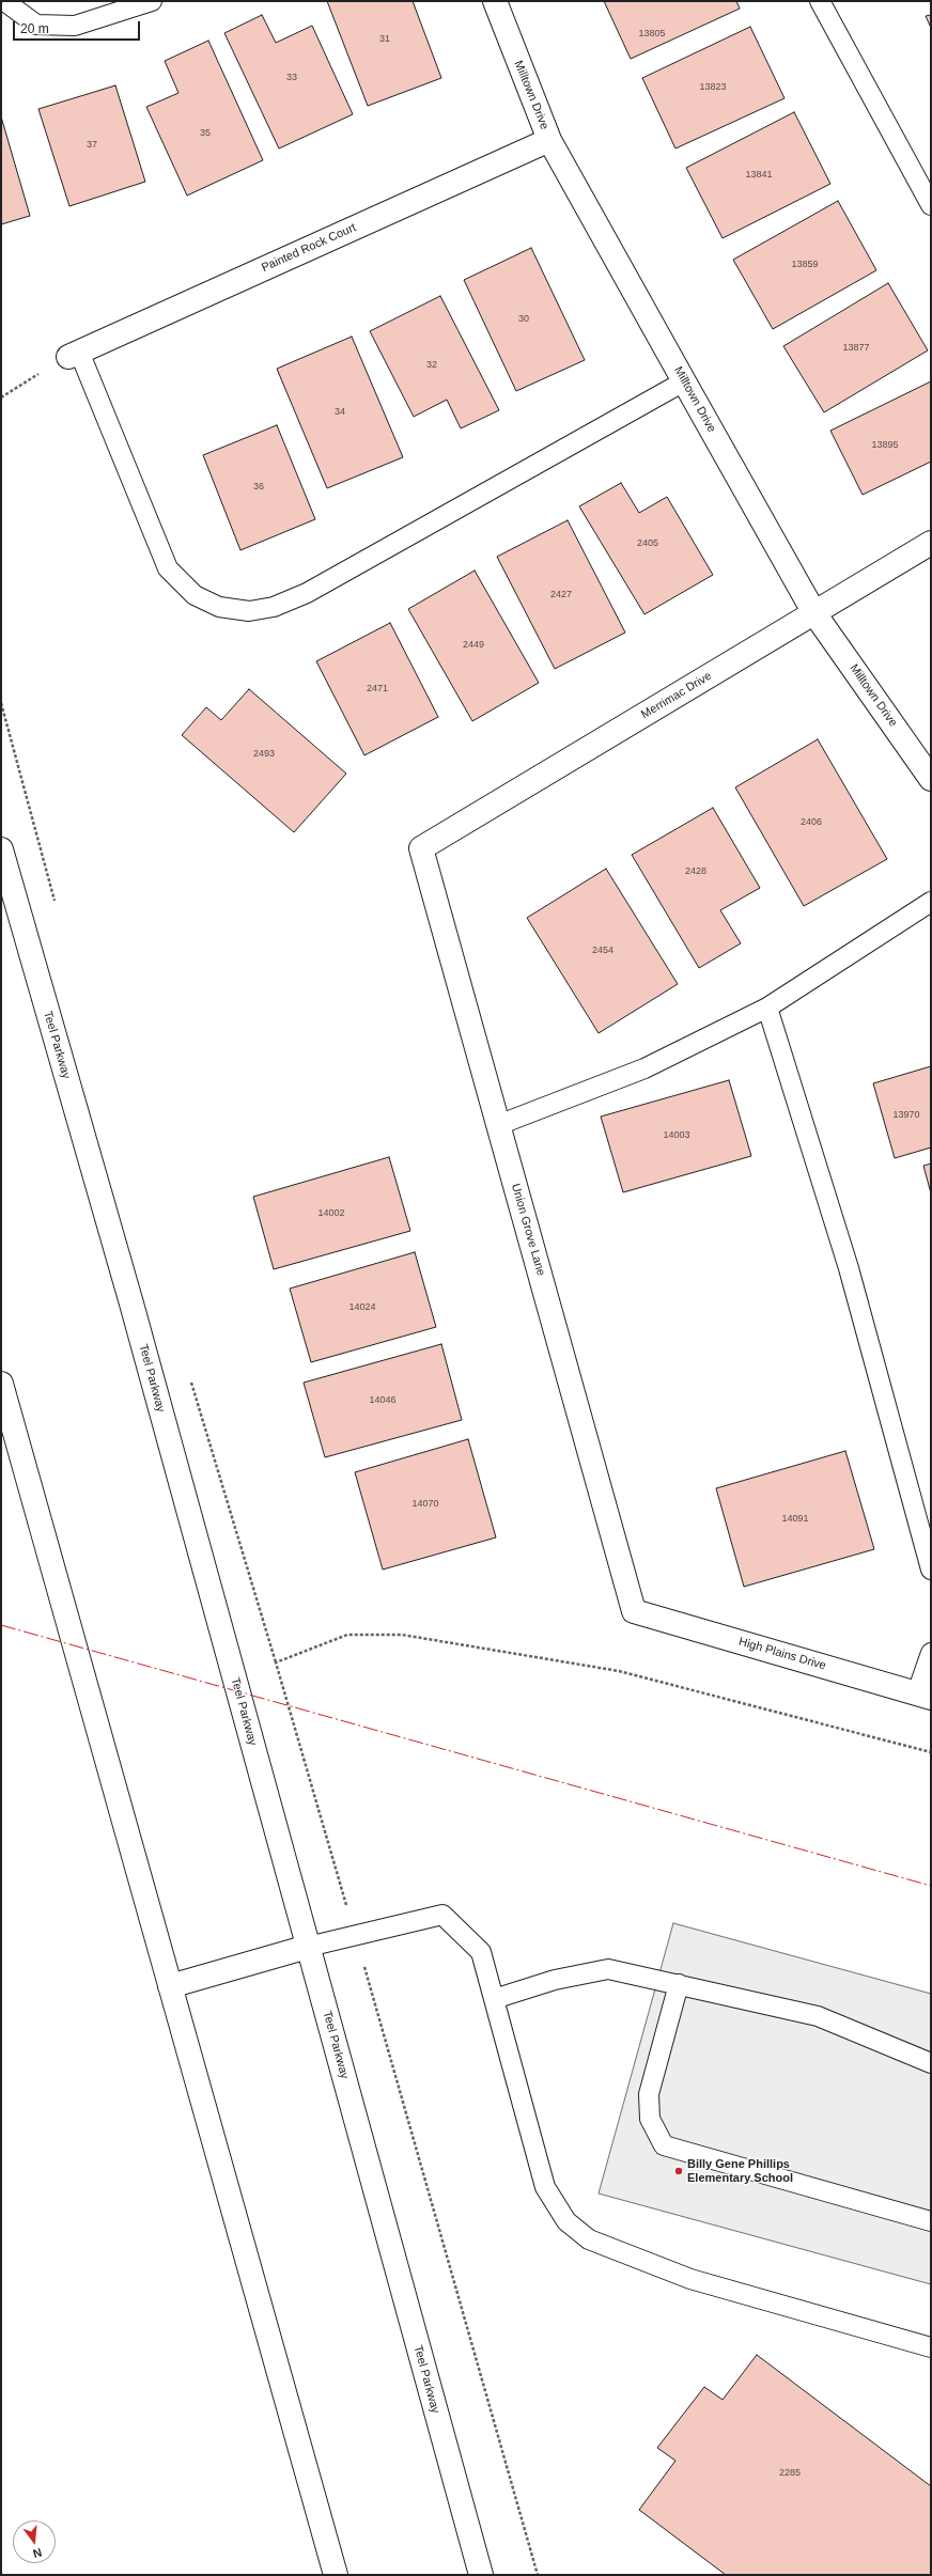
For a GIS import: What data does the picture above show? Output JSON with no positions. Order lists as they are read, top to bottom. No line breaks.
{"streets":{"main road":["Milltown Drive","Painted Rock Court","Merrimac Drive","Teel Parkway","Union Grove Lane","High Plains Drive"]},"crossings":[["Milltown Drive","Painted Rock Court"],["Milltown Drive","Merrimac Drive"],["Merrimac Drive","Union Grove Lane"],["Union Grove Lane","High Plains Drive"]],"places":["Billy Gene Phillips Elementary School"],"house_numbers":["13805","31","33","13823","35","37","13841","13859","30","13877","32","34","13895","36","2405","2427","2449","2471","2493","2406","2428","2454","13970","14003","14002","14024","14046","14070","14091","2285"],"scale_bar":"20 m","north":"bottom"}
